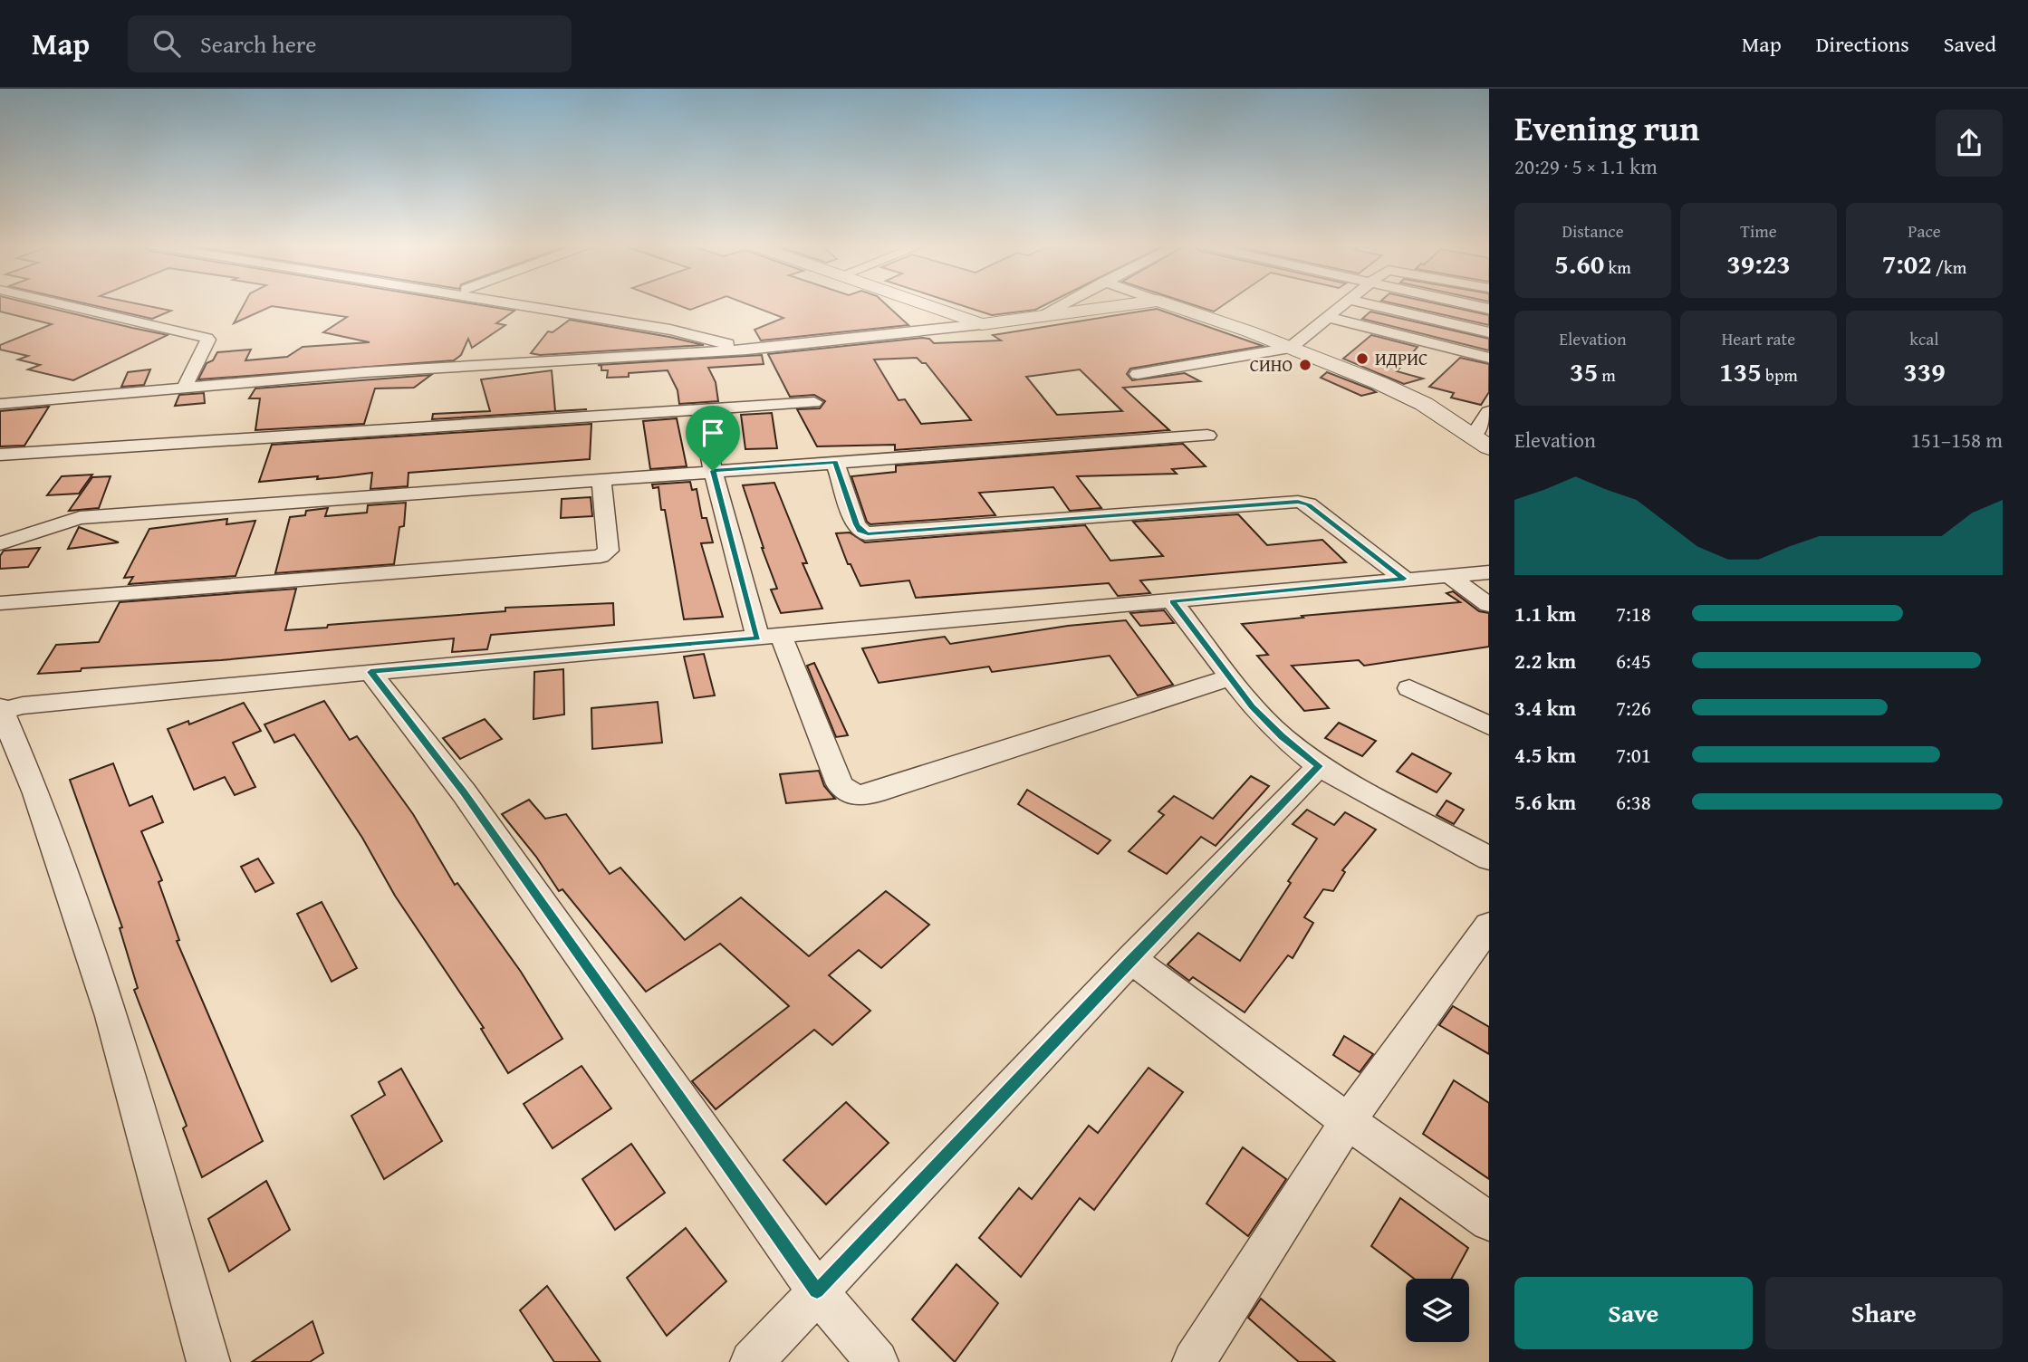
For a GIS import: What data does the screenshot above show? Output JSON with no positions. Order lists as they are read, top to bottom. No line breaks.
{"places":["ИДРИС","СИНО"],"page":{"header":"Map","search":"Search here","nav":["Map","Directions","Saved"],"heading":["Evening run","20:29 · 5 × 1.1 km"],"stats":[["Distance","5.60 km"],["Time","39:23"],["Pace","7:02 /km"],["Elevation","35 m"],["Heart rate","135 bpm"],["kcal","339"]],"chart":["Elevation","151–158 m"],"list":[{"name":"1.1 km","note":"7:18"},{"name":"2.2 km","note":"6:45"},{"name":"3.4 km","note":"7:26"},{"name":"4.5 km","note":"7:01"},{"name":"5.6 km","note":"6:38"}],"buttons":["Save","Share"]}}
